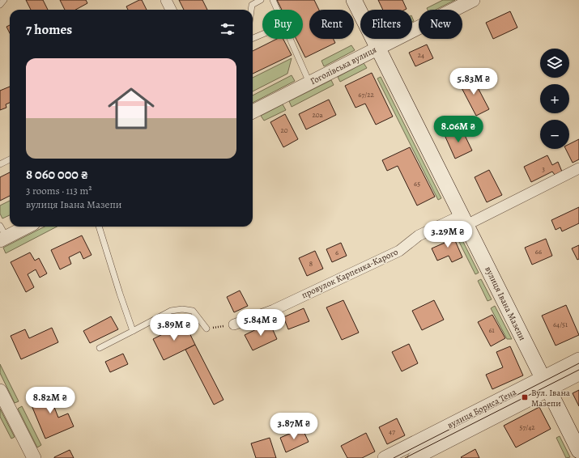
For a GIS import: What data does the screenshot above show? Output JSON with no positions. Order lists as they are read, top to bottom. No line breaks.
{"streets":{"main road":["вулиця Івана Мазепи"],"street":["Гоголівська вулиця","провулок Карпенка-Карого","вулиця Бориса Тена"]},"crossings":[["Гоголівська вулиця","вулиця Івана Мазепи"],["провулок Карпенка-Карого","вулиця Івана Мазепи"],["вулиця Івана Мазепи","вулиця Бориса Тена"]],"places":{"transit":["Вул. Івана Мазепи"]},"house_numbers":["24","67/22","20а","20","3","65","66","6","8","64/51","61","57/42","47"],"page":{"chip":["Buy","Rent","Filters","New"],"heading":"7 homes","map_buttons":["+","−"],"list":[{"name":"8 060 000 ₴","note":"3 rooms · 113 m² · вулиця Івана Мазепи"}],"price":["5.83M ₴","8.06M ₴","3.29M ₴","5.84M ₴","3.89M ₴","8.82M ₴","3.87M ₴"]}}
